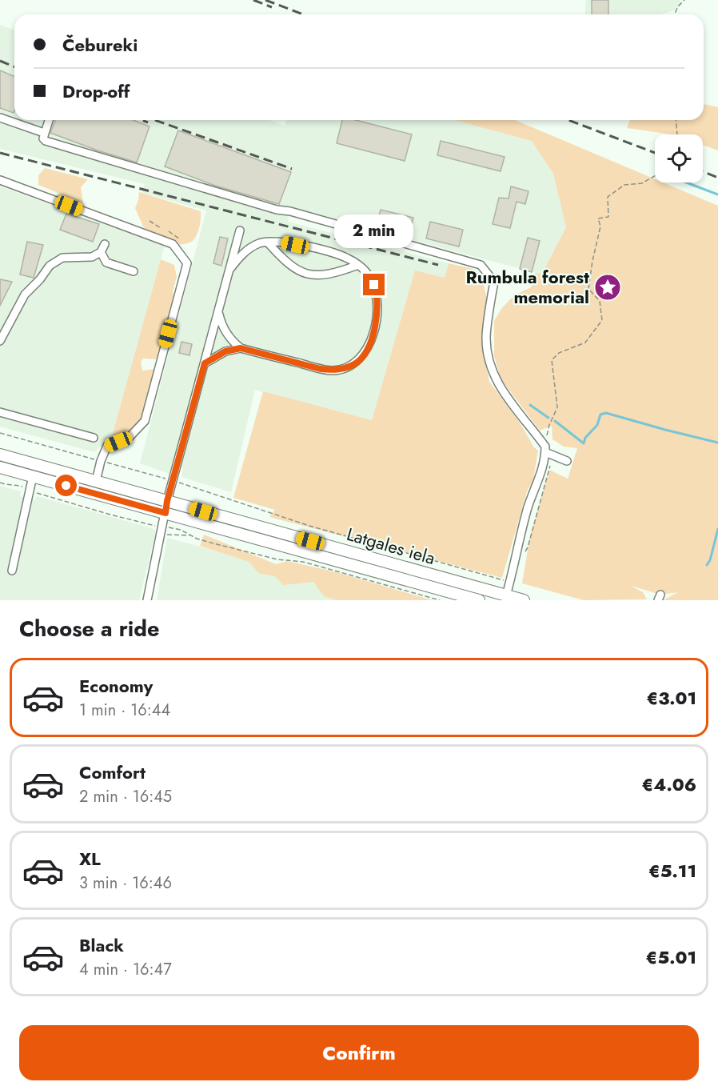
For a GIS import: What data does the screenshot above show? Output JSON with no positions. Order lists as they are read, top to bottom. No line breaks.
{"streets":{"highway":["Latgales iela"]},"places":{"place":["Rumbula forest memorial"]},"page":{"banner":["Čebureki","Drop-off"],"bubble":"2 min","heading":"Choose a ride","list":[{"name":"Economy","note":"1 min · 16:44","value":"€3.01"},{"name":"Comfort","note":"2 min · 16:45","value":"€4.06"},{"name":"XL","note":"3 min · 16:46","value":"€5.11"},{"name":"Black","note":"4 min · 16:47","value":"€5.01"}],"buttons":"Confirm"}}
